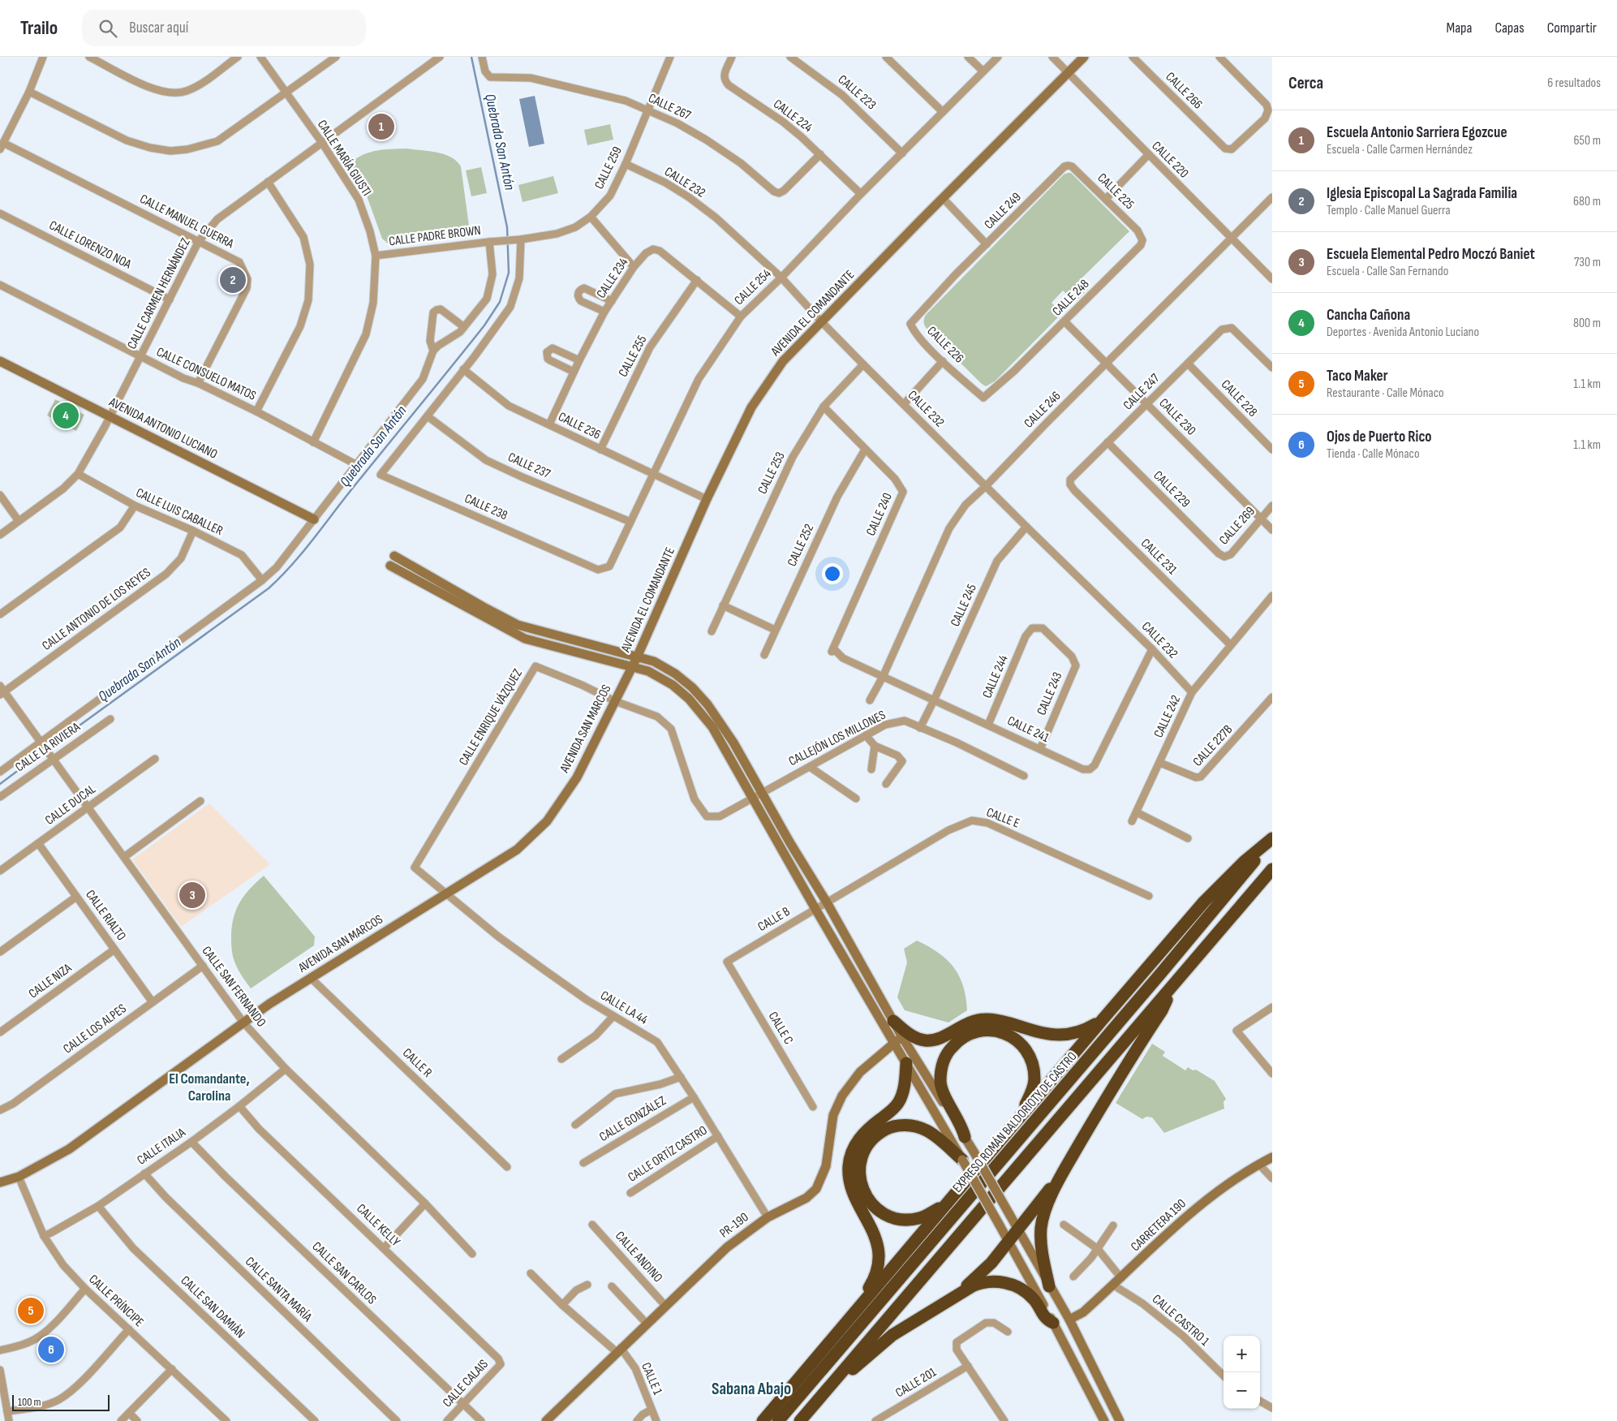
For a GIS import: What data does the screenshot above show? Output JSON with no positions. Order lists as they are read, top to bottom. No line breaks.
{"streets":{"highway":["EXPRESO ROMÁN BALDORIOTY DE CASTRO"],"street":["CALLE 266","CALLE 223","CALLE 267","CALLE 224","CALLE MARÍA GIUSTI","CALLE 220","CALLE 259","CALLE 232","CALLE 225","CALLE 249","CALLE MANUEL GUERRA","CALLE PADRE BROWN","CALLE LORENZO NOA","CALLE 234","CALLE 254","CALLE CARMEN HERNÁNDEZ","CALLE 248","AVENIDA EL COMANDANTE","CALLE 226","CALLE 255","CALLE CONSUELO MATOS","CALLE 247","CALLE 228","CALLE 246","CALLE 230","CALLE 236","AVENIDA ANTONIO LUCIANO","CALLE 237","CALLE 253","CALLE 229","CALLE 238","CALLE LUIS CABALLER","CALLE 240","CALLE 269","CALLE 252","CALLE 231","CALLE 245","CALLE ANTONIO DE LOS REYES","CALLE 244","CALLE 243","CALLE 242","CALLE ENRIQUE VÁZQUEZ","AVENIDA SAN MARCOS","CALLE 241","CALLEJÓN LOS MILLONES","CALLE 227B","CALLE LA RIVIERA","CALLE DUCAL","CALLE E","CALLE RIALTO","CALLE B","CALLE NIZA","CALLE SAN FERNANDO","CALLE LA 44","CALLE C","CALLE LOS ALPES","CALLE R","CALLE GONZÁLEZ","CALLE ITALIA","CALLE ORTÍZ CASTRO","CALLE KELLY","PR-190","CARRETERA 190","CALLE ANDINO","CALLE SAN CARLOS","CALLE SANTA MARÍA","CALLE PRÍNCIPE","CALLE SAN DAMIÁN","CALLE CASTRO 1","CALLE 1","CALLE 201","CALLE CALAIS"]},"crossings":[["CALLE 223","CALLE 254"],["CALLE 267","CALLE 224"],["CALLE 267","CALLE 259"],["CALLE 224","CALLE 254"],["CALLE MARÍA GIUSTI","CALLE PADRE BROWN"],["CALLE MARÍA GIUSTI","CALLE CARMEN HERNÁNDEZ"],["CALLE MARÍA GIUSTI","CALLE CONSUELO MATOS"],["CALLE 220","AVENIDA EL COMANDANTE"],["CALLE 220","CALLE 246"],["CALLE 259","CALLE 232"],["CALLE 259","CALLE PADRE BROWN"],["CALLE 232","CALLE 254"],["CALLE 232","AVENIDA EL COMANDANTE"],["CALLE 232","CALLE 246"],["CALLE 232","CALLE 253"],["CALLE 232","CALLE 245"],["CALLE 232","CALLE 242"],["CALLE 232","CALLE 241"],["CALLE 225","CALLE 249"],["CALLE 225","CALLE 248"],["CALLE 249","CALLE 226"],["CALLE MANUEL GUERRA","CALLE CARMEN HERNÁNDEZ"],["CALLE MANUEL GUERRA","CALLE CONSUELO MATOS"],["CALLE LORENZO NOA","CALLE CARMEN HERNÁNDEZ"],["CALLE 234","CALLE 254"],["CALLE 234","CALLE 255"],["CALLE 234","CALLE 236"],["CALLE 254","CALLE 236"],["CALLE 254","CALLE 237"],["CALLE 254","CALLE 238"],["CALLE CARMEN HERNÁNDEZ","CALLE CONSUELO MATOS"],["CALLE CARMEN HERNÁNDEZ","AVENIDA ANTONIO LUCIANO"],["CALLE CARMEN HERNÁNDEZ","CALLE LUIS CABALLER"],["CALLE 248","CALLE 226"],["CALLE 248","CALLE 230"],["AVENIDA EL COMANDANTE","CALLE 236"],["AVENIDA EL COMANDANTE","AVENIDA SAN MARCOS"],["CALLE 255","CALLE 236"],["CALLE 247","CALLE 228"],["CALLE 247","CALLE 230"],["CALLE 247","CALLE 229"],["CALLE 247","CALLE 231"],["CALLE 246","CALLE 230"],["CALLE 246","CALLE 241"],["CALLE 230","CALLE 269"],["CALLE 237","CALLE 238"],["CALLE 253","CALLE 240"],["CALLE 229","CALLE 269"],["CALLE LUIS CABALLER","CALLE ANTONIO DE LOS REYES"],["CALLE 240","CALLE 252"],["CALLE 240","CALLE 241"],["CALLE 231","CALLE 242"],["CALLE 245","CALLE 241"],["CALLE 245","CALLEJÓN LOS MILLONES"],["CALLE ANTONIO DE LOS REYES","CALLE SAN FERNANDO"],["CALLE 244","CALLE 243"],["CALLE 244","CALLE 241"],["CALLE 243","CALLE 241"],["CALLE 242","CALLE 227B"],["CALLE ENRIQUE VÁZQUEZ","AVENIDA SAN MARCOS"],["CALLE ENRIQUE VÁZQUEZ","CALLEJÓN LOS MILLONES"],["CALLE ENRIQUE VÁZQUEZ","CALLE LA 44"],["AVENIDA SAN MARCOS","CALLE SAN FERNANDO"],["AVENIDA SAN MARCOS","CALLE LA 44"],["AVENIDA SAN MARCOS","CALLE R"],["AVENIDA SAN MARCOS","CALLE PRÍNCIPE"],["CALLE LA RIVIERA","CALLE SAN FERNANDO"],["CALLE DUCAL","CALLE RIALTO"],["CALLE DUCAL","CALLE SAN FERNANDO"],["CALLE E","CALLE B"],["CALLE RIALTO","CALLE NIZA"],["CALLE RIALTO","CALLE LOS ALPES"],["CALLE B","CALLE C"],["CALLE SAN FERNANDO","CALLE LOS ALPES"],["CALLE SAN FERNANDO","CALLE ITALIA"],["CALLE LA 44","CALLE GONZÁLEZ"],["CALLE LA 44","CALLE ORTÍZ CASTRO"],["CALLE LA 44","PR-190"],["CALLE ITALIA","CALLE KELLY"],["CALLE ITALIA","CALLE SAN CARLOS"],["CALLE ITALIA","CALLE SANTA MARÍA"],["CALLE ITALIA","CALLE PRÍNCIPE"],["CALLE ITALIA","CALLE SAN DAMIÁN"],["CALLE KELLY","CALLE CALAIS"],["PR-190","CALLE ANDINO"],["PR-190","CALLE 1"],["CARRETERA 190","CALLE CASTRO 1"],["CALLE SAN CARLOS","CALLE CALAIS"]],"districts":["El Comandante, Carolina","Sabana Abajo"],"water":["Quebrada San Antón"],"scale_bar":"100 m","page":{"header":"Trailo","search":"Buscar aquí","nav":["Mapa","Capas","Compartir"],"heading":["Cerca","6 resultados"],"list":[{"mark":"1","name":"Escuela Antonio Sarriera Egozcue","note":"Escuela · Calle Carmen Hernández","value":"650 m"},{"mark":"2","name":"Iglesia Episcopal La Sagrada Familia","note":"Templo · Calle Manuel Guerra","value":"680 m"},{"mark":"3","name":"Escuela Elemental Pedro Moczó Baniet","note":"Escuela · Calle San Fernando","value":"730 m"},{"mark":"4","name":"Cancha Cañona","note":"Deportes · Avenida Antonio Luciano","value":"800 m"},{"mark":"5","name":"Taco Maker","note":"Restaurante · Calle Mónaco","value":"1.1 km"},{"mark":"6","name":"Ojos de Puerto Rico","note":"Tienda · Calle Mónaco","value":"1.1 km"}],"pins":["1","2","4","3","5","6"],"map_buttons":["+","−"],"scale":"100 m"}}
